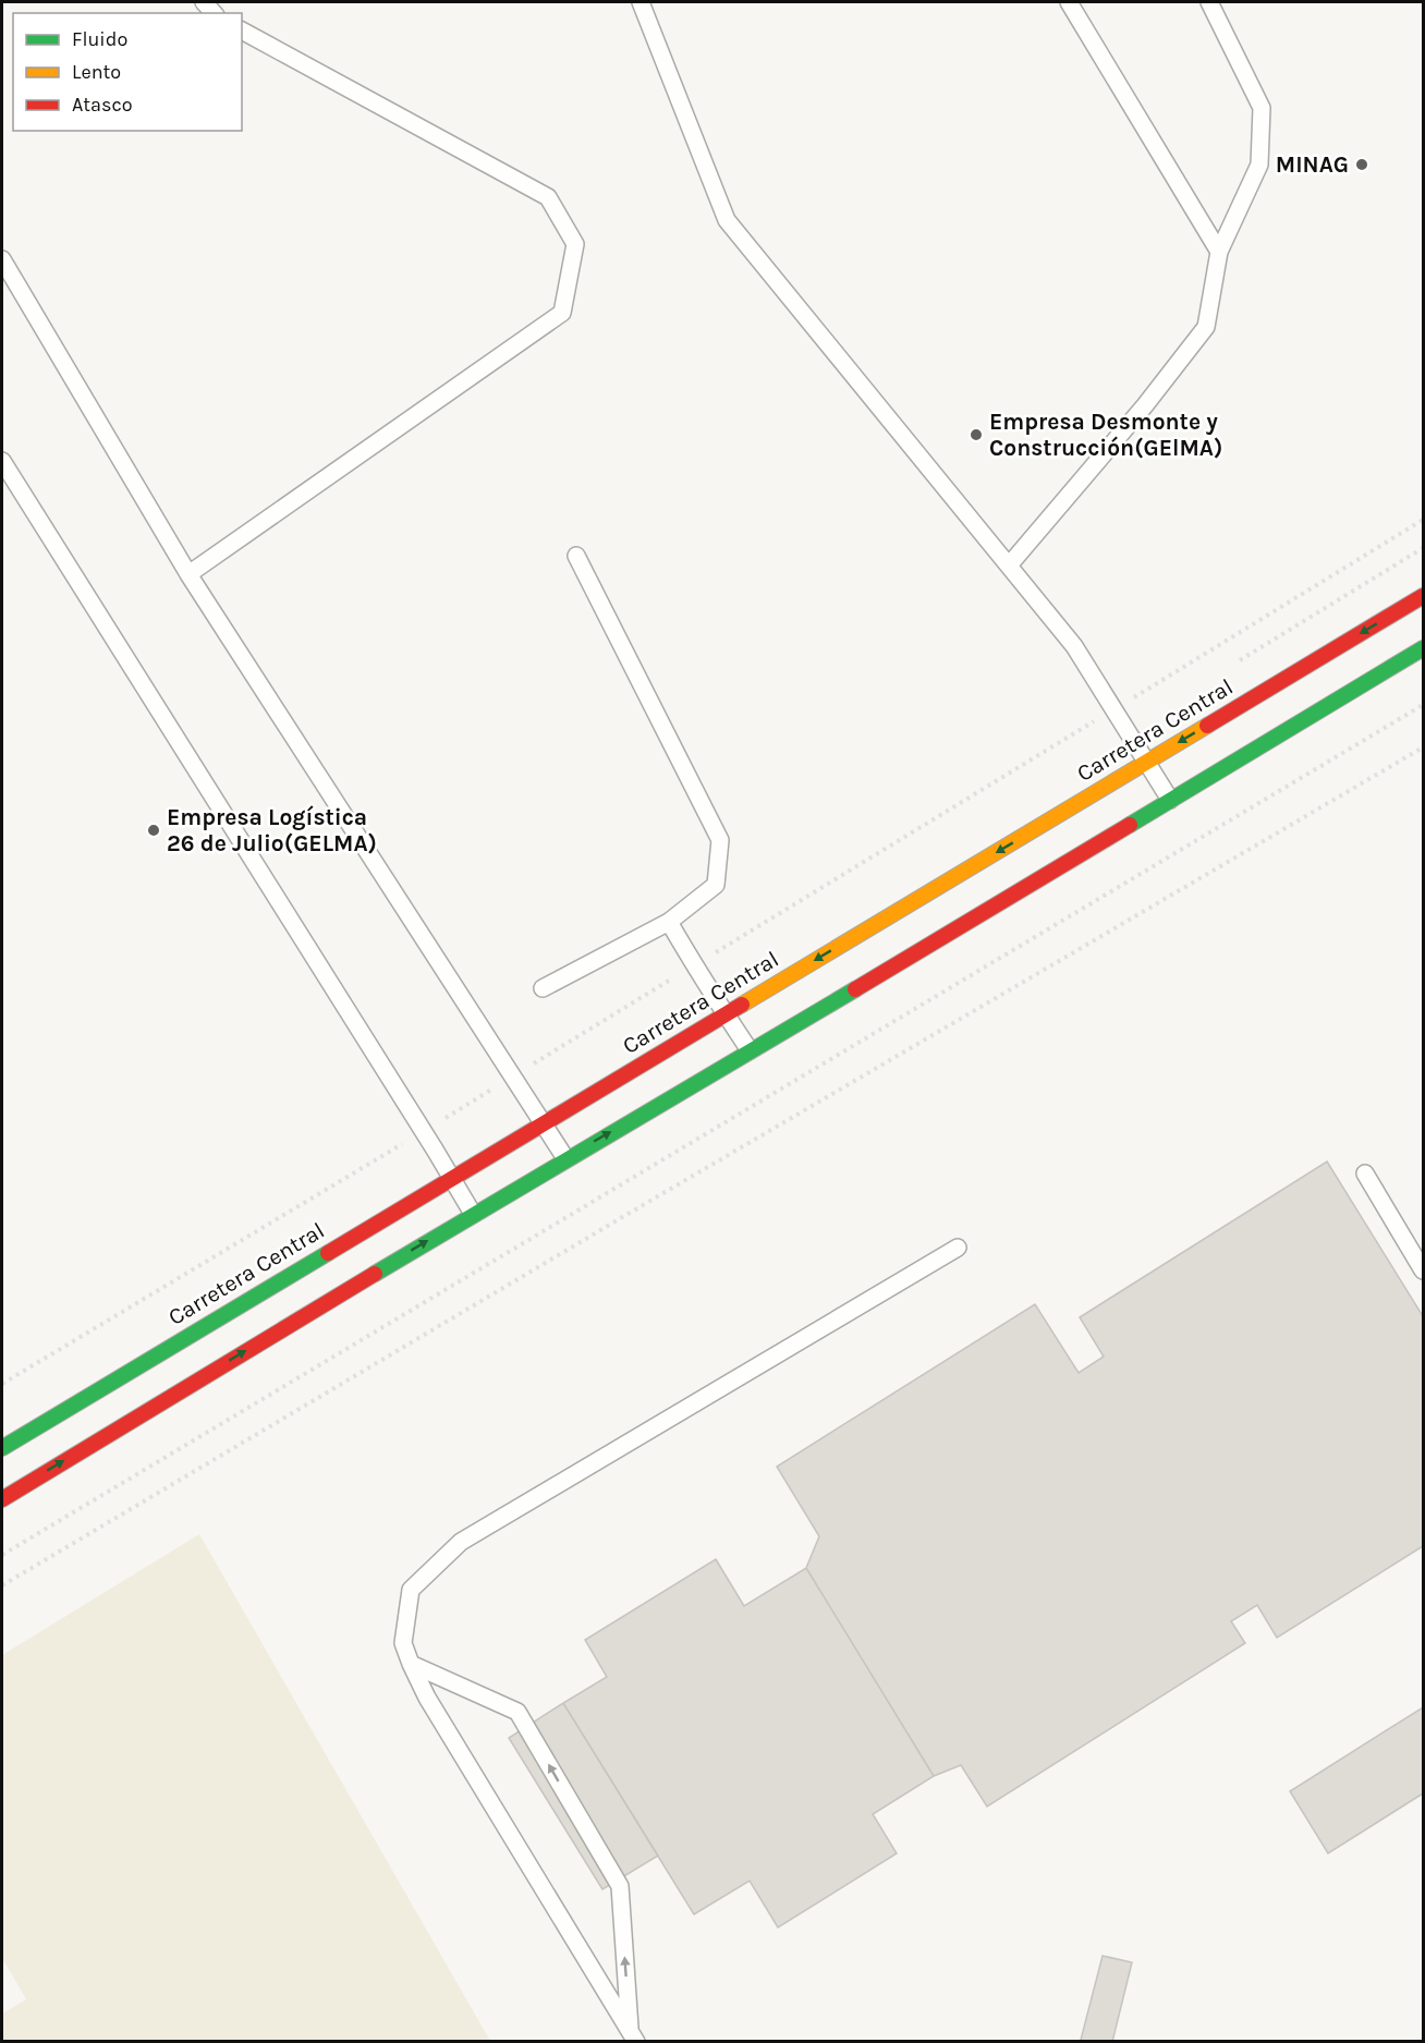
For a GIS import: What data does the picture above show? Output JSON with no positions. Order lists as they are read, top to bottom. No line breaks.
{"streets":{"highway":["Carretera Central"]},"places":["MINAG","Empresa Desmonte y Construcción(GElMA)","Empresa Logística 26 de Julio(GELMA)"],"legend":["Fluido","Lento","Atasco"]}
